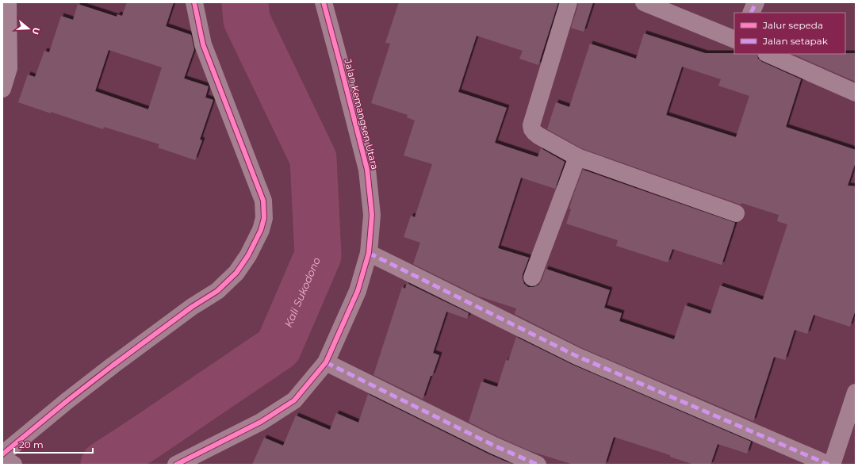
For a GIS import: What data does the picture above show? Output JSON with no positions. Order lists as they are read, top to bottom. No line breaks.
{"streets":{"street":["Jalan Kemangsen Utara"]},"water":["Kali Sukodono"],"legend":["Jalur sepeda","Jalan setapak"],"scale_bar":"20 m","north":"right"}
